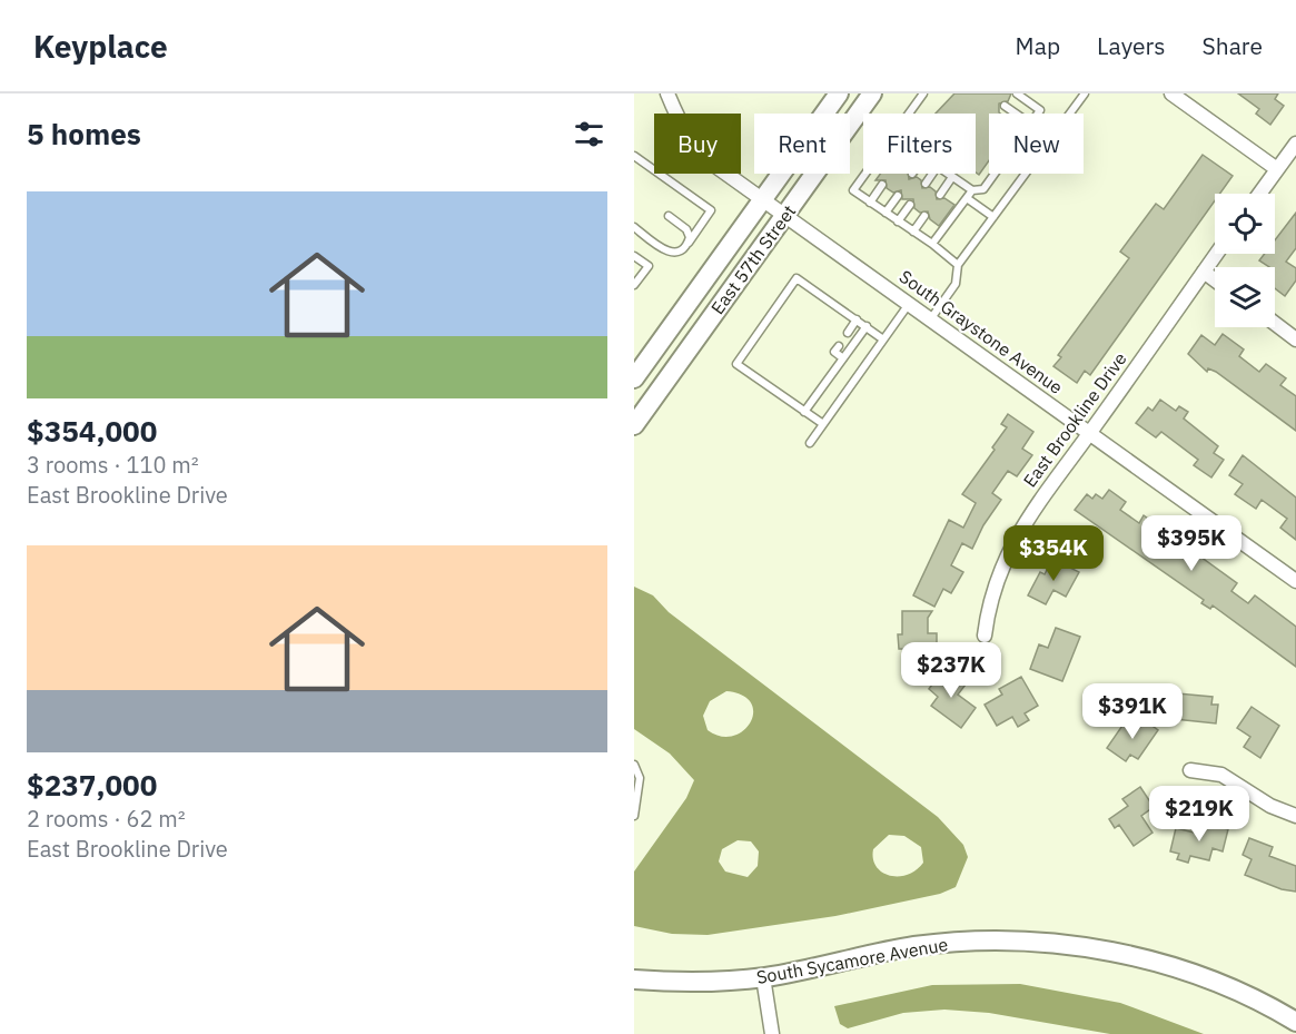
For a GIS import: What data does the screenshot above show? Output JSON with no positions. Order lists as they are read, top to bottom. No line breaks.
{"streets":{"main road":["East 57th Street","South Sycamore Avenue"],"street":["South Graystone Avenue","East Brookline Drive"]},"crossings":[["East 57th Street","South Graystone Avenue"],["South Graystone Avenue","East Brookline Drive"]],"page":{"header":"Keyplace","nav":["Map","Layers","Share"],"heading":"5 homes","chip":["Buy","Rent","Filters","New"],"list":[{"name":"$354,000","note":"3 rooms · 110 m² · East Brookline Drive"},{"name":"$237,000","note":"2 rooms · 62 m² · East Brookline Drive"}],"price":["$395K","$354K","$237K","$391K","$219K"]}}
